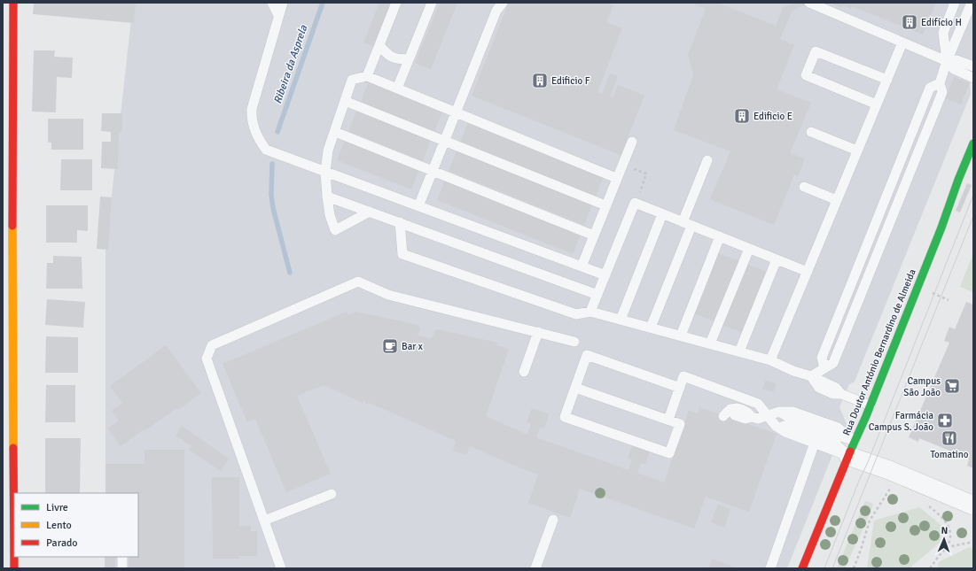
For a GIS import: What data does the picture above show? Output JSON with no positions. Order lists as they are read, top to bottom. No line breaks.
{"streets":{"street":["Rua Doutor António Bernardino de Almeida"]},"water":["Ribeira da Asprela"],"places":{"building":["Edifício H","Edificio F","Edificio E"],"cafe":["Bar x"],"supermarket":["Campus São João"],"pharmacy":["Farmácia Campus S. João"],"restaurant":["Tomatino"]},"legend":["Livre","Lento","Parado"],"north":"top"}
